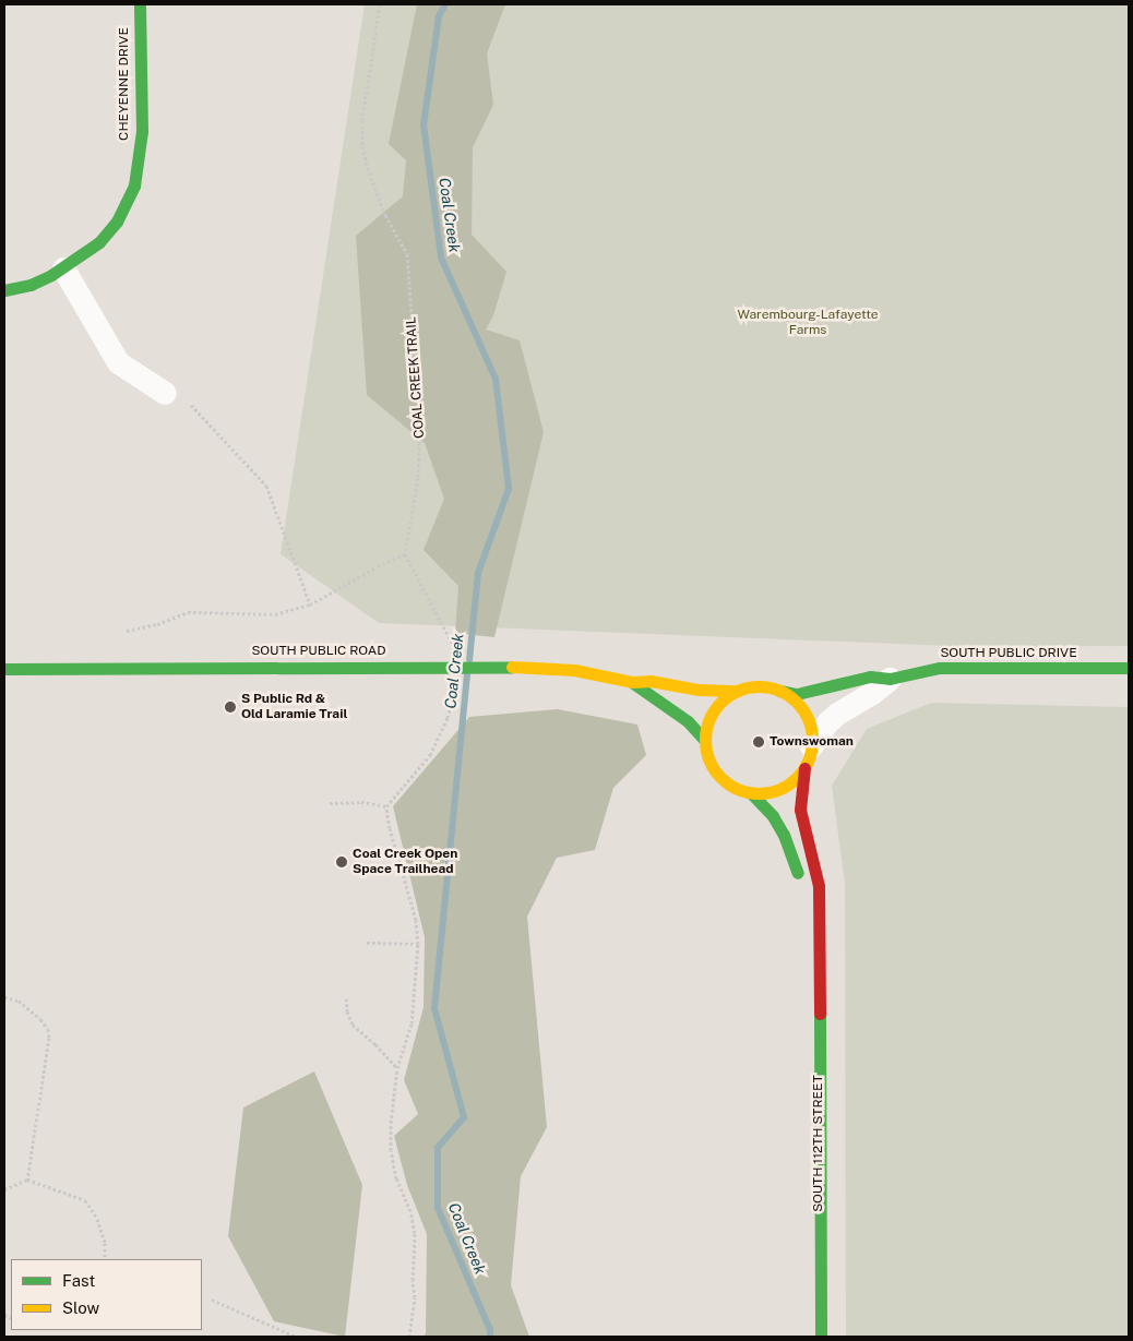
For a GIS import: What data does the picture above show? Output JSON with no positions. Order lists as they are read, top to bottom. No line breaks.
{"streets":{"street":["CHEYENNE DRIVE","SOUTH PUBLIC ROAD","SOUTH PUBLIC DRIVE","SOUTH 112TH STREET"],"path":["COAL CREEK TRAIL"]},"crossings":[["SOUTH PUBLIC ROAD","SOUTH 112TH STREET"]],"water":["Coal Creek"],"parks":["Warembourg-Lafayette Farms"],"places":["S Public Rd & Old Laramie Trail","Townswoman","Coal Creek Open Space Trailhead"],"legend":["Fast","Slow"]}
